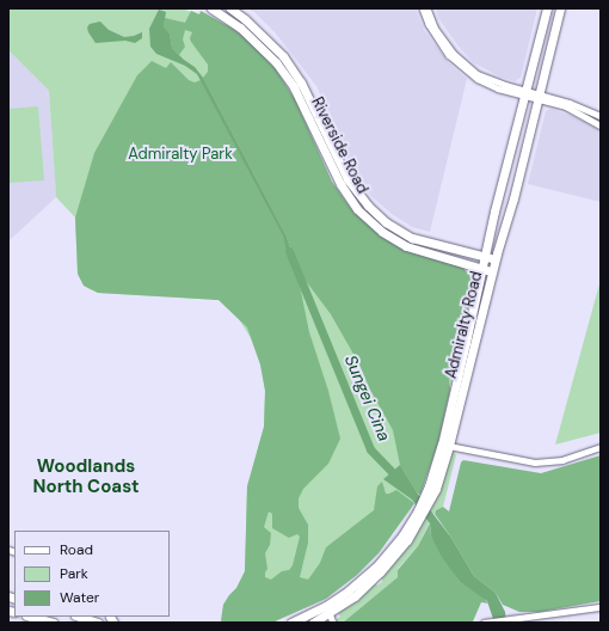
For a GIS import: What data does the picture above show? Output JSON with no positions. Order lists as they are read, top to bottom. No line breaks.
{"streets":{"main road":["Riverside Road","Admiralty Road"]},"crossings":[["Riverside Road","Admiralty Road"]],"districts":["Woodlands North Coast"],"water":["Sungei Cina"],"parks":["Admiralty Park"],"legend":["Road","Park","Water"]}
